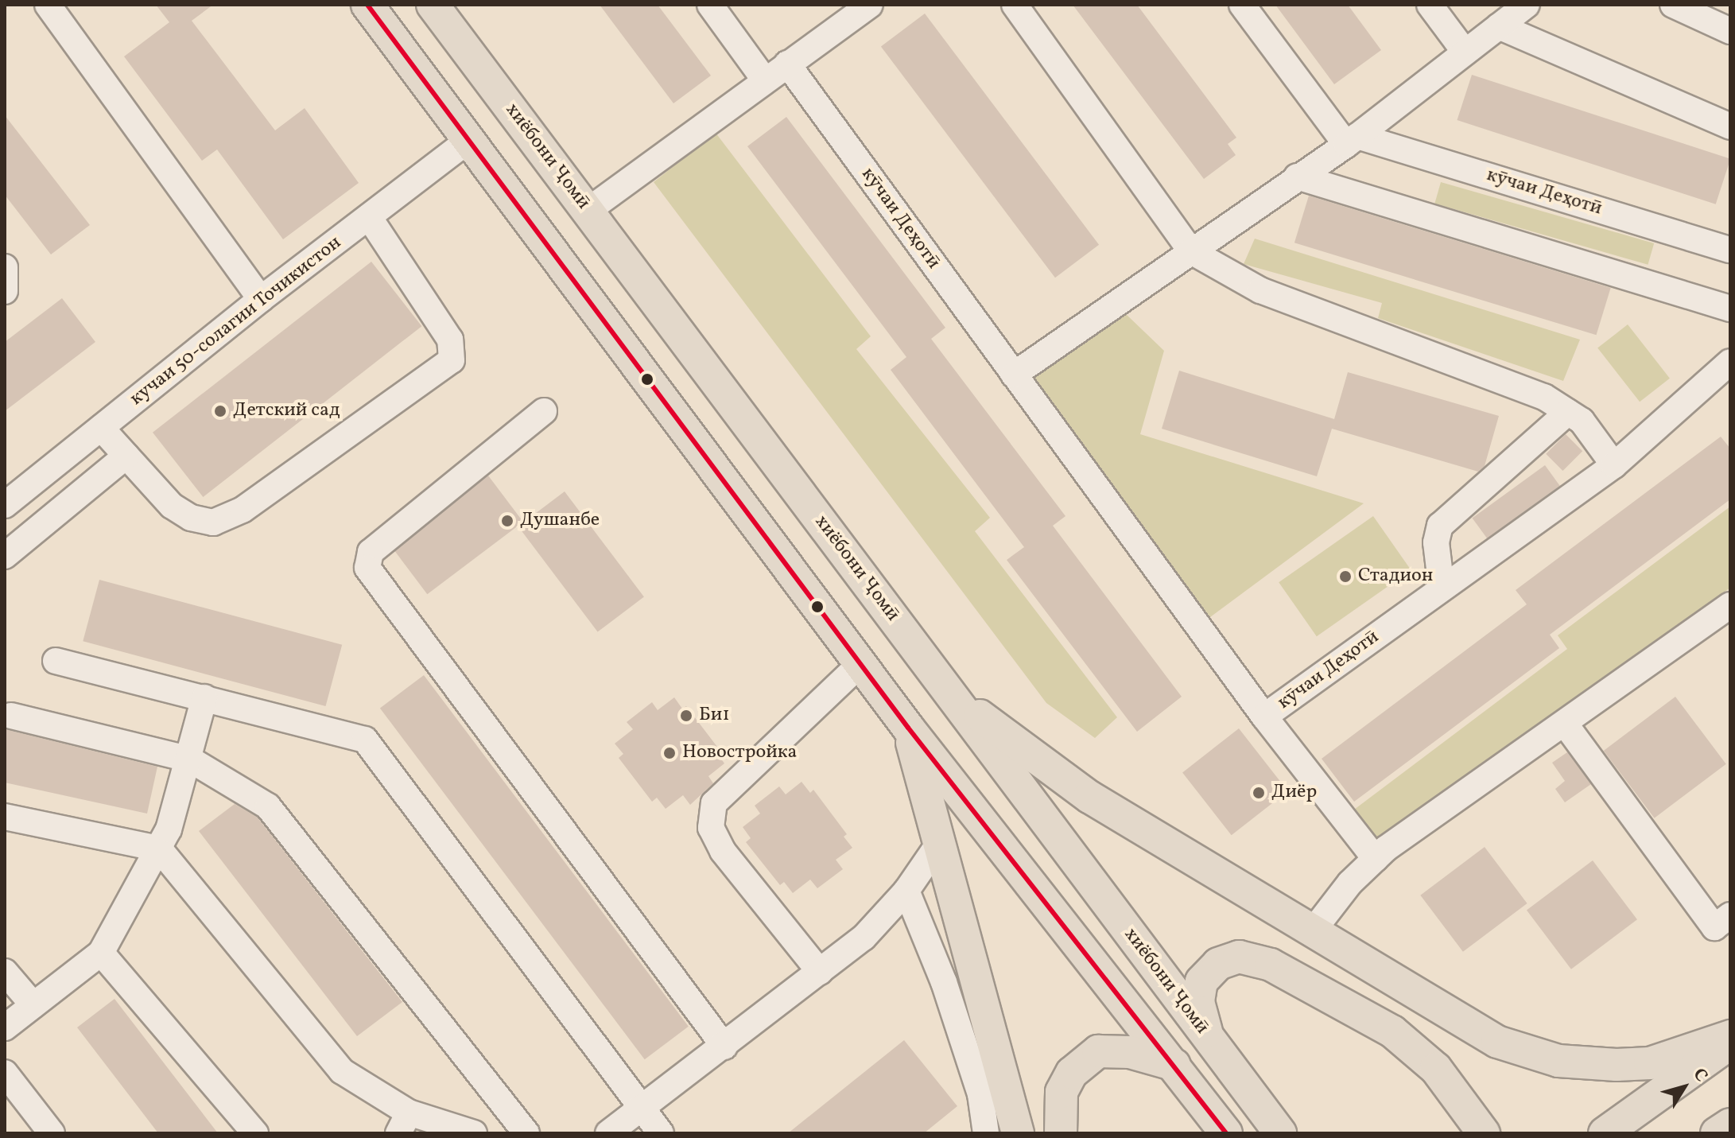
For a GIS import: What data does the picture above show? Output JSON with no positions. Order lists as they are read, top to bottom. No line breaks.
{"streets":{"main road":["хиёбони Ҷомӣ"],"street":["кӯчаи Деҳотӣ","кучаи 50-солагии Точикистон"]},"places":["Детский сад","Душанбе","Стадион","Би1","Новостройка","Диёр"],"north":"top right"}
